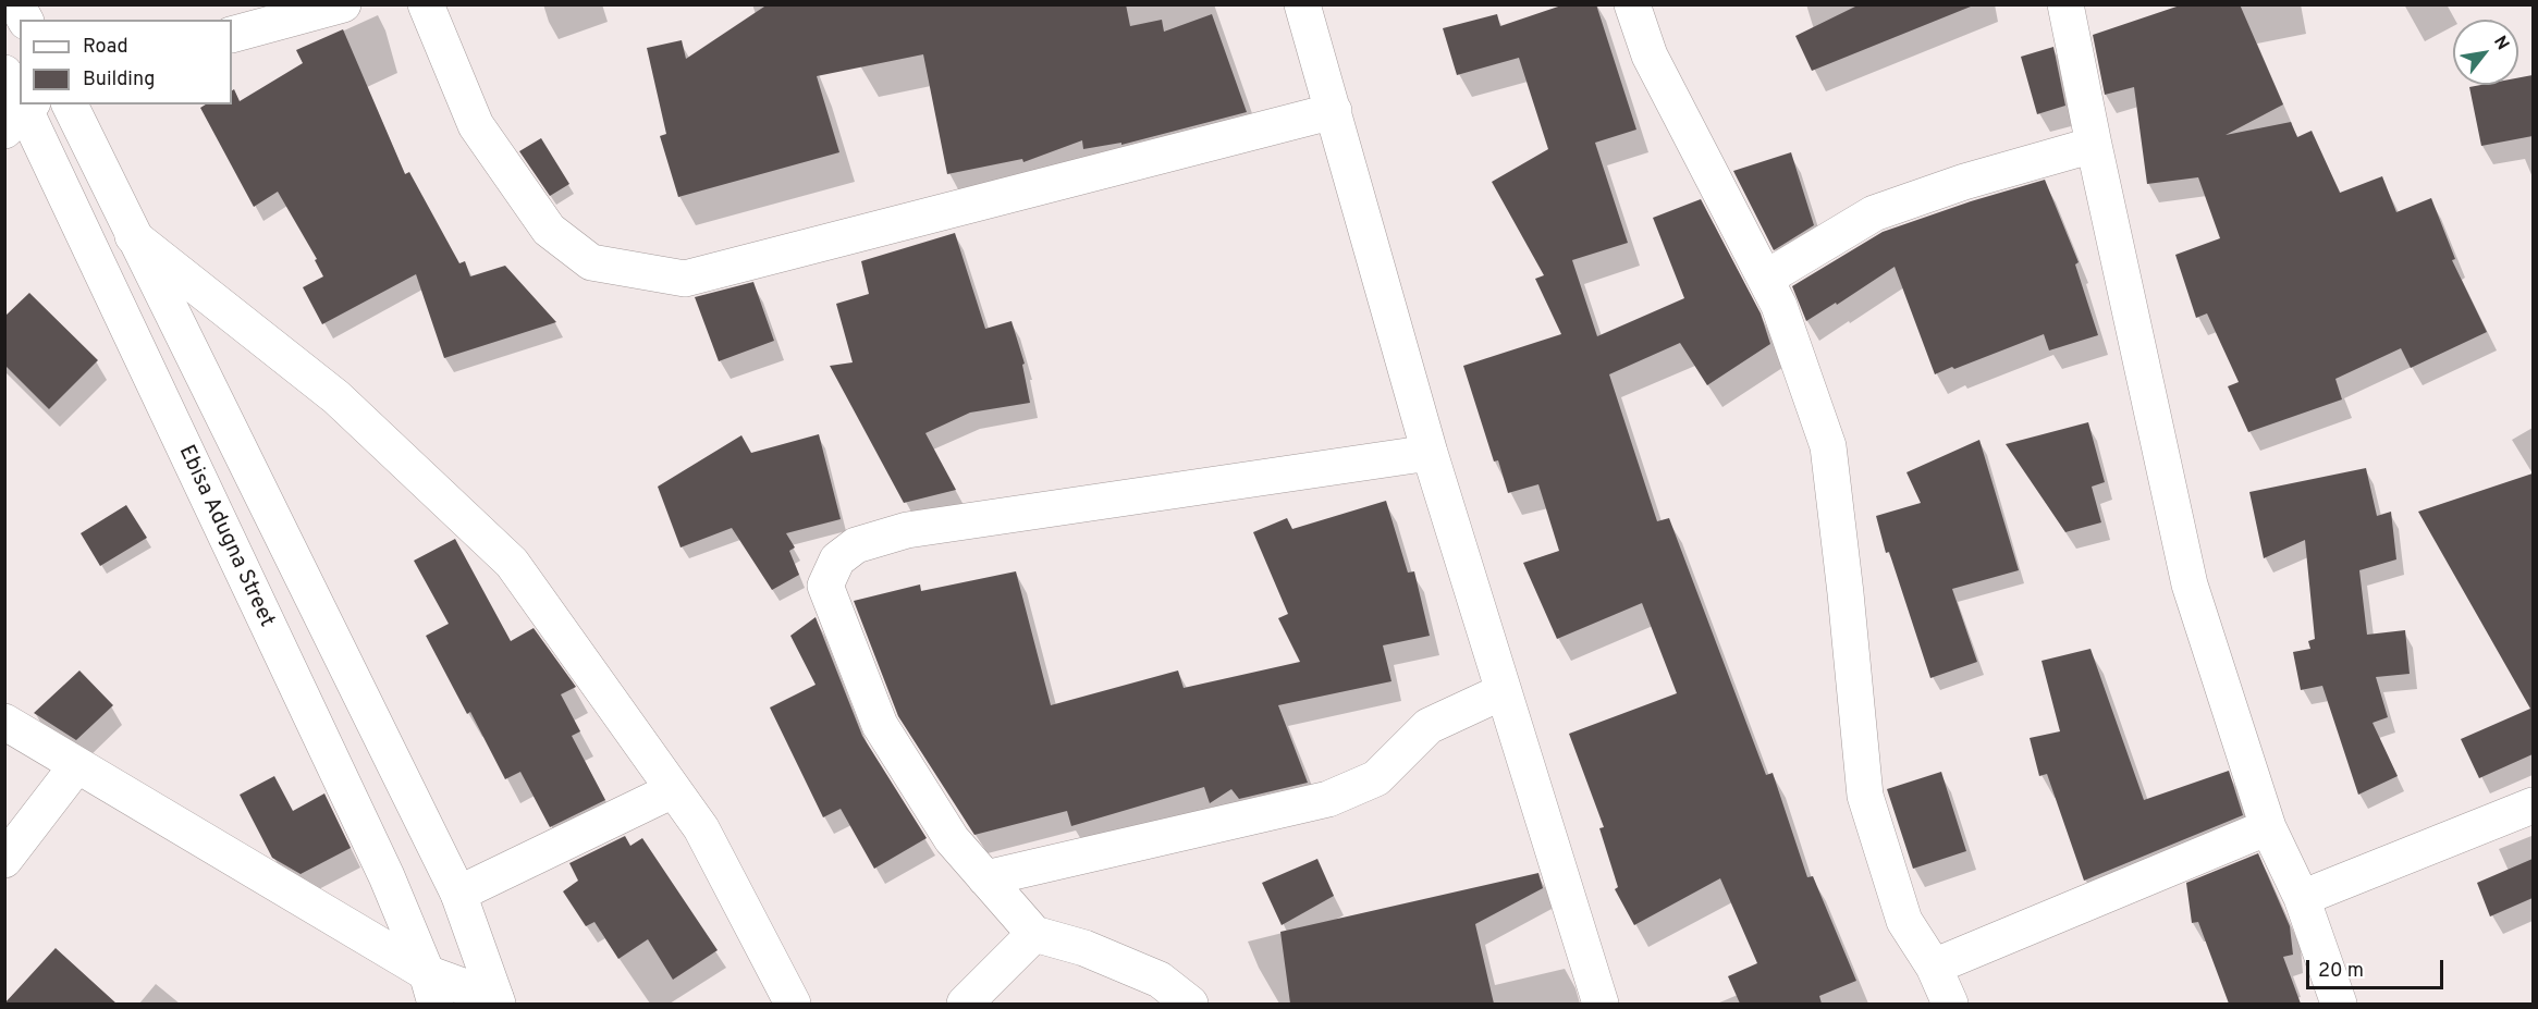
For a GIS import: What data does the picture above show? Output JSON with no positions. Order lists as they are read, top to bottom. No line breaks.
{"streets":{"street":["Ebisa Adugna Street"]},"legend":["Road","Building"],"scale_bar":"20 m","north":"top right"}
